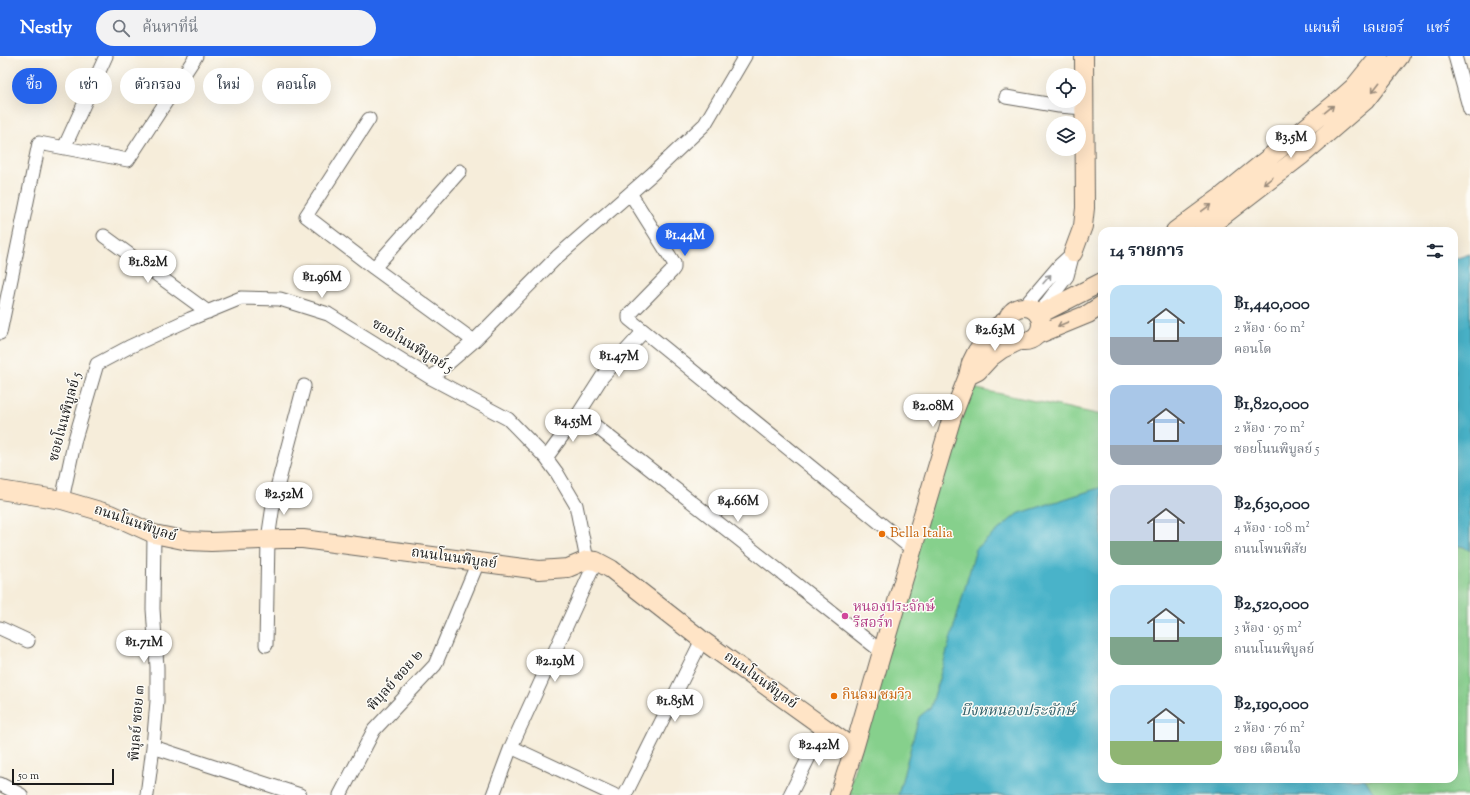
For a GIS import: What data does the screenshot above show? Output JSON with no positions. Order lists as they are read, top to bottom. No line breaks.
{"streets":{"street":["ซอยโนนพิบูลย์ 5","ถนนโนนพิบูลย์","พิบุลย์ ซอย ๒","พิบุลย์ ซอย ๓"]},"crossings":[["ซอยโนนพิบูลย์ 5","ถนนโนนพิบูลย์"],["ถนนโนนพิบูลย์","พิบุลย์ ซอย ๒"],["ถนนโนนพิบูลย์","พิบุลย์ ซอย ๓"]],"water":["บึงหหนองประจักษ์"],"places":["Bella Italia","หนองประจักษ์ รีสอร์ท","กินลม ชมวิว"],"scale_bar":"50 m","page":{"header":"Nestly","search":"ค้นหาที่นี่","nav":["แผนที่","เลเยอร์","แชร์"],"chip":["ซื้อ","เช่า","ตัวกรอง","ใหม่","คอนโด"],"price":["฿3.5M","฿1.44M","฿1.82M","฿1.96M","฿2.63M","฿1.47M","฿2.08M","฿4.55M","฿2.52M","฿4.66M","฿1.71M","฿2.19M","฿1.85M","฿2.42M"],"heading":"14 รายการ","list":[{"name":"฿1,440,000","note":"2 ห้อง · 60 m² · คอนโด"},{"name":"฿1,820,000","note":"2 ห้อง · 70 m² · ซอยโนนพิบูลย์ 5"},{"name":"฿2,630,000","note":"4 ห้อง · 108 m² · ถนนโพนพิสัย"},{"name":"฿2,520,000","note":"3 ห้อง · 95 m² · ถนนโนนพิบูลย์"},{"name":"฿2,190,000","note":"2 ห้อง · 76 m² · ซอย เตือนใจ"}],"scale":"50 m"}}
